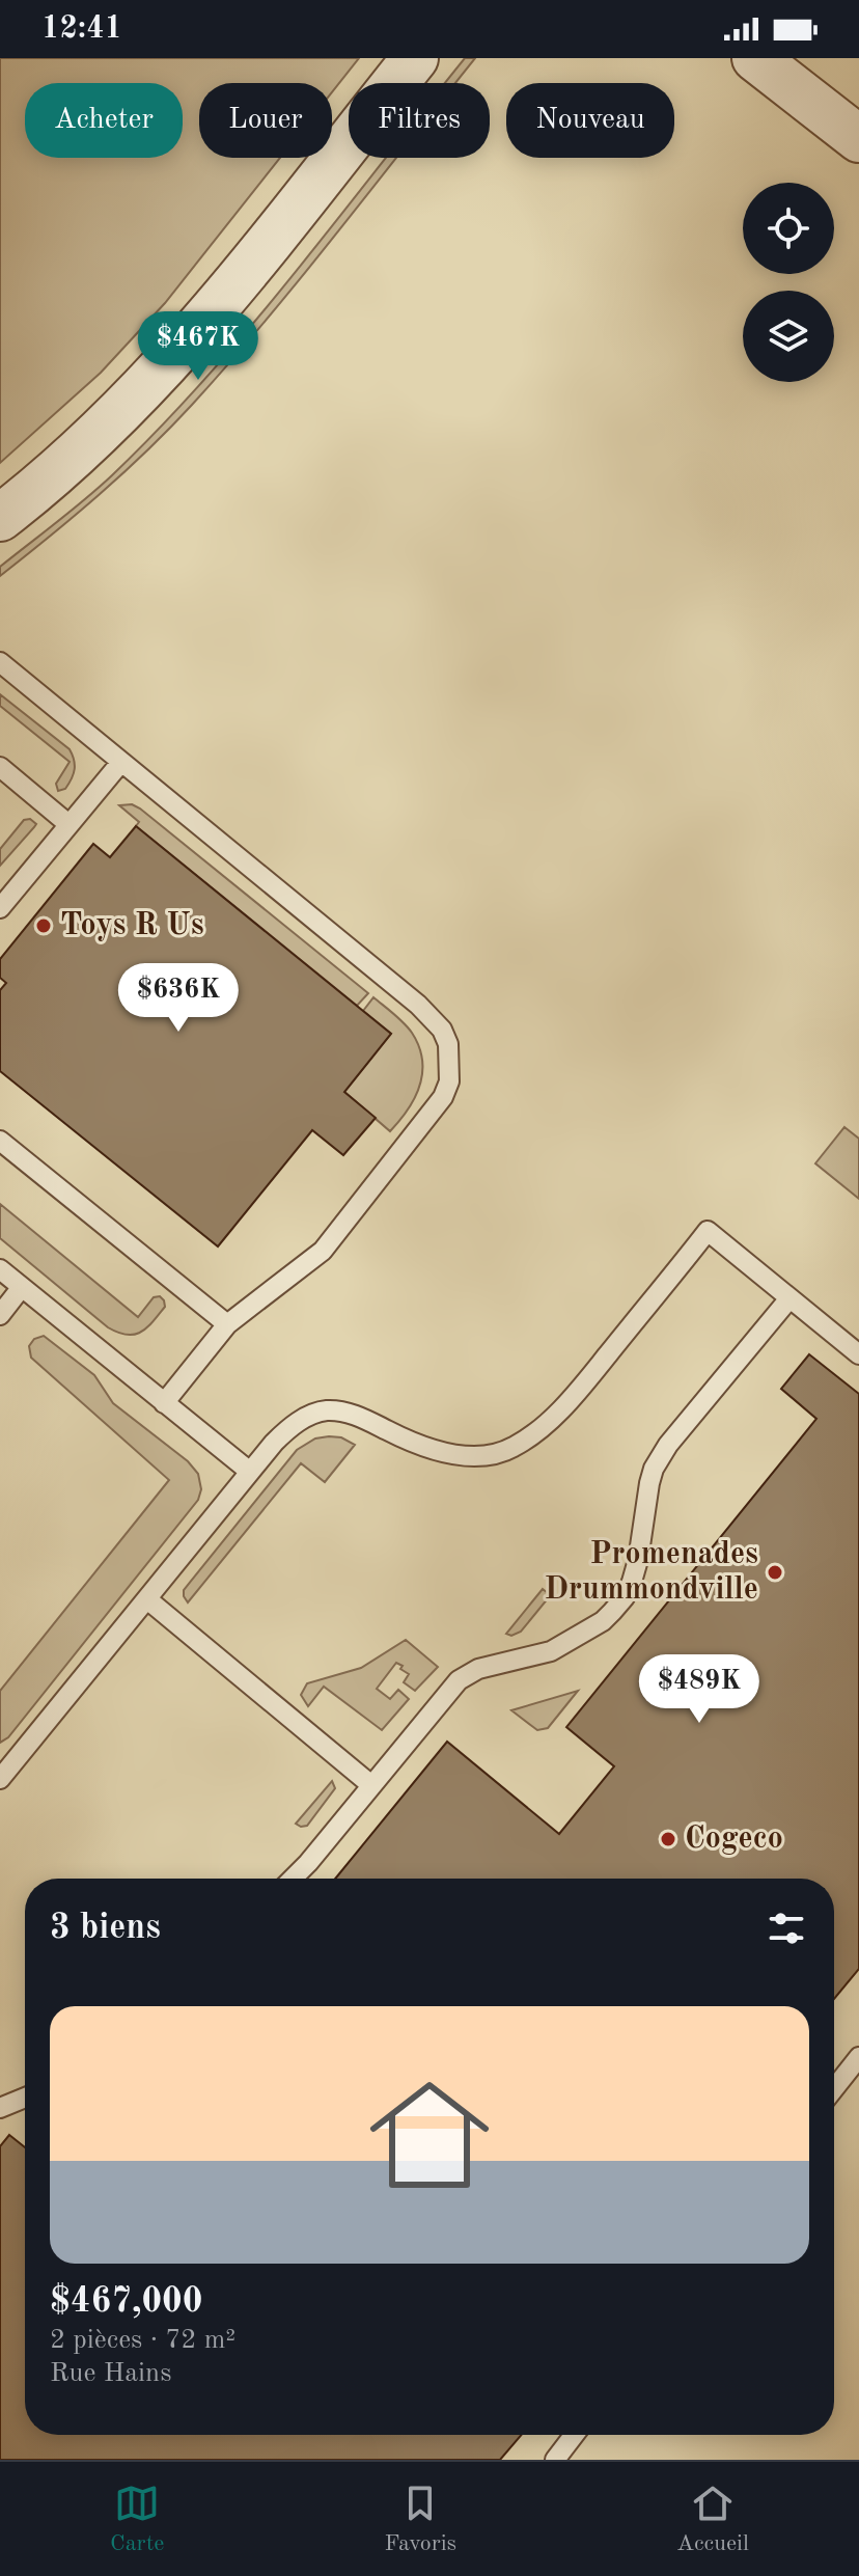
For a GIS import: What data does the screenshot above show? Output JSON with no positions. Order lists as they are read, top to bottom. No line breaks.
{"places":["Toys R Us","Promenades Drummondville","Cogeco"],"page":{"status":"12:41","chip":["Acheter","Louer","Filtres","Nouveau"],"price":["$467K","$636K","$489K"],"heading":"3 biens","list":[{"name":"$467,000","note":"2 pièces · 72 m² · Rue Hains"}],"tabs":["Carte","Favoris","Accueil"]}}
